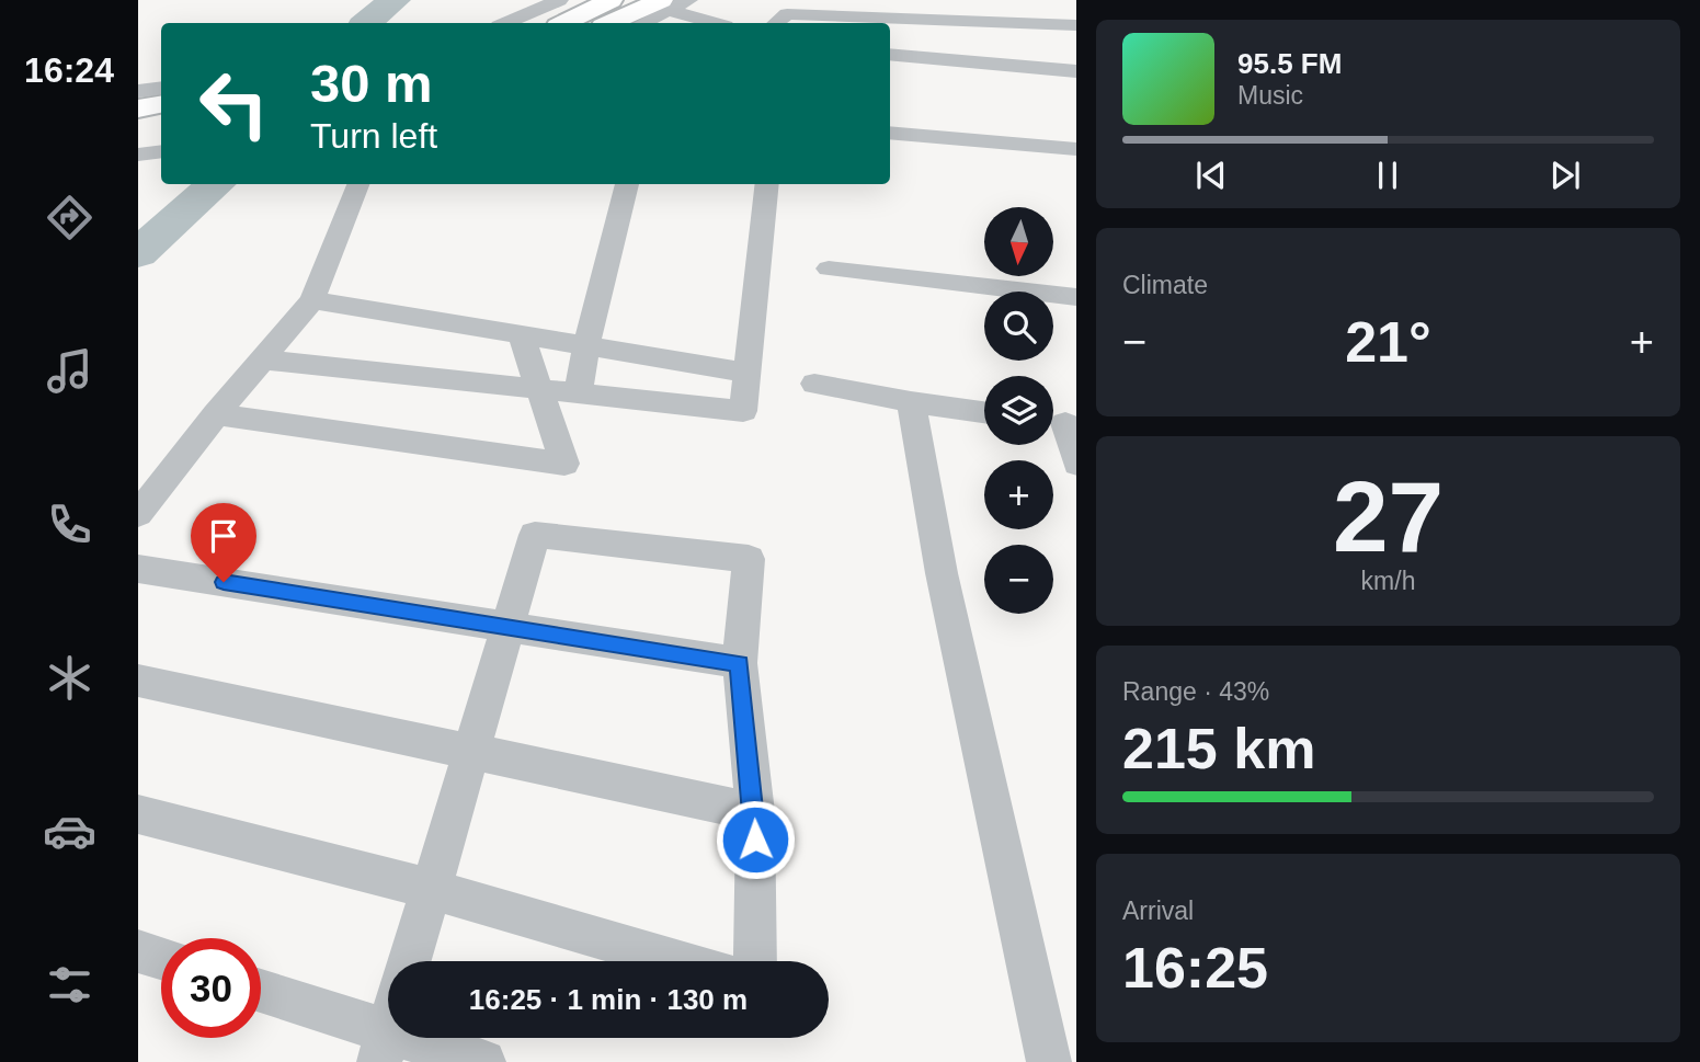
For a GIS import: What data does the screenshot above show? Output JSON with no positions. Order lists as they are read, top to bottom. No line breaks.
{"north":"bottom","page":{"tabs":"16:24","turn":["30 m","Turn left"],"song":["95.5 FM","Music"],"map_buttons":["+","−"],"tile":["Climate",["27","km/h"],["Range · 43%","215 km"],["Arrival","16:25"]],"heat":["−","21°","+"],"limit":"30","trip":"16:25 · 1 min · 130 m"}}
